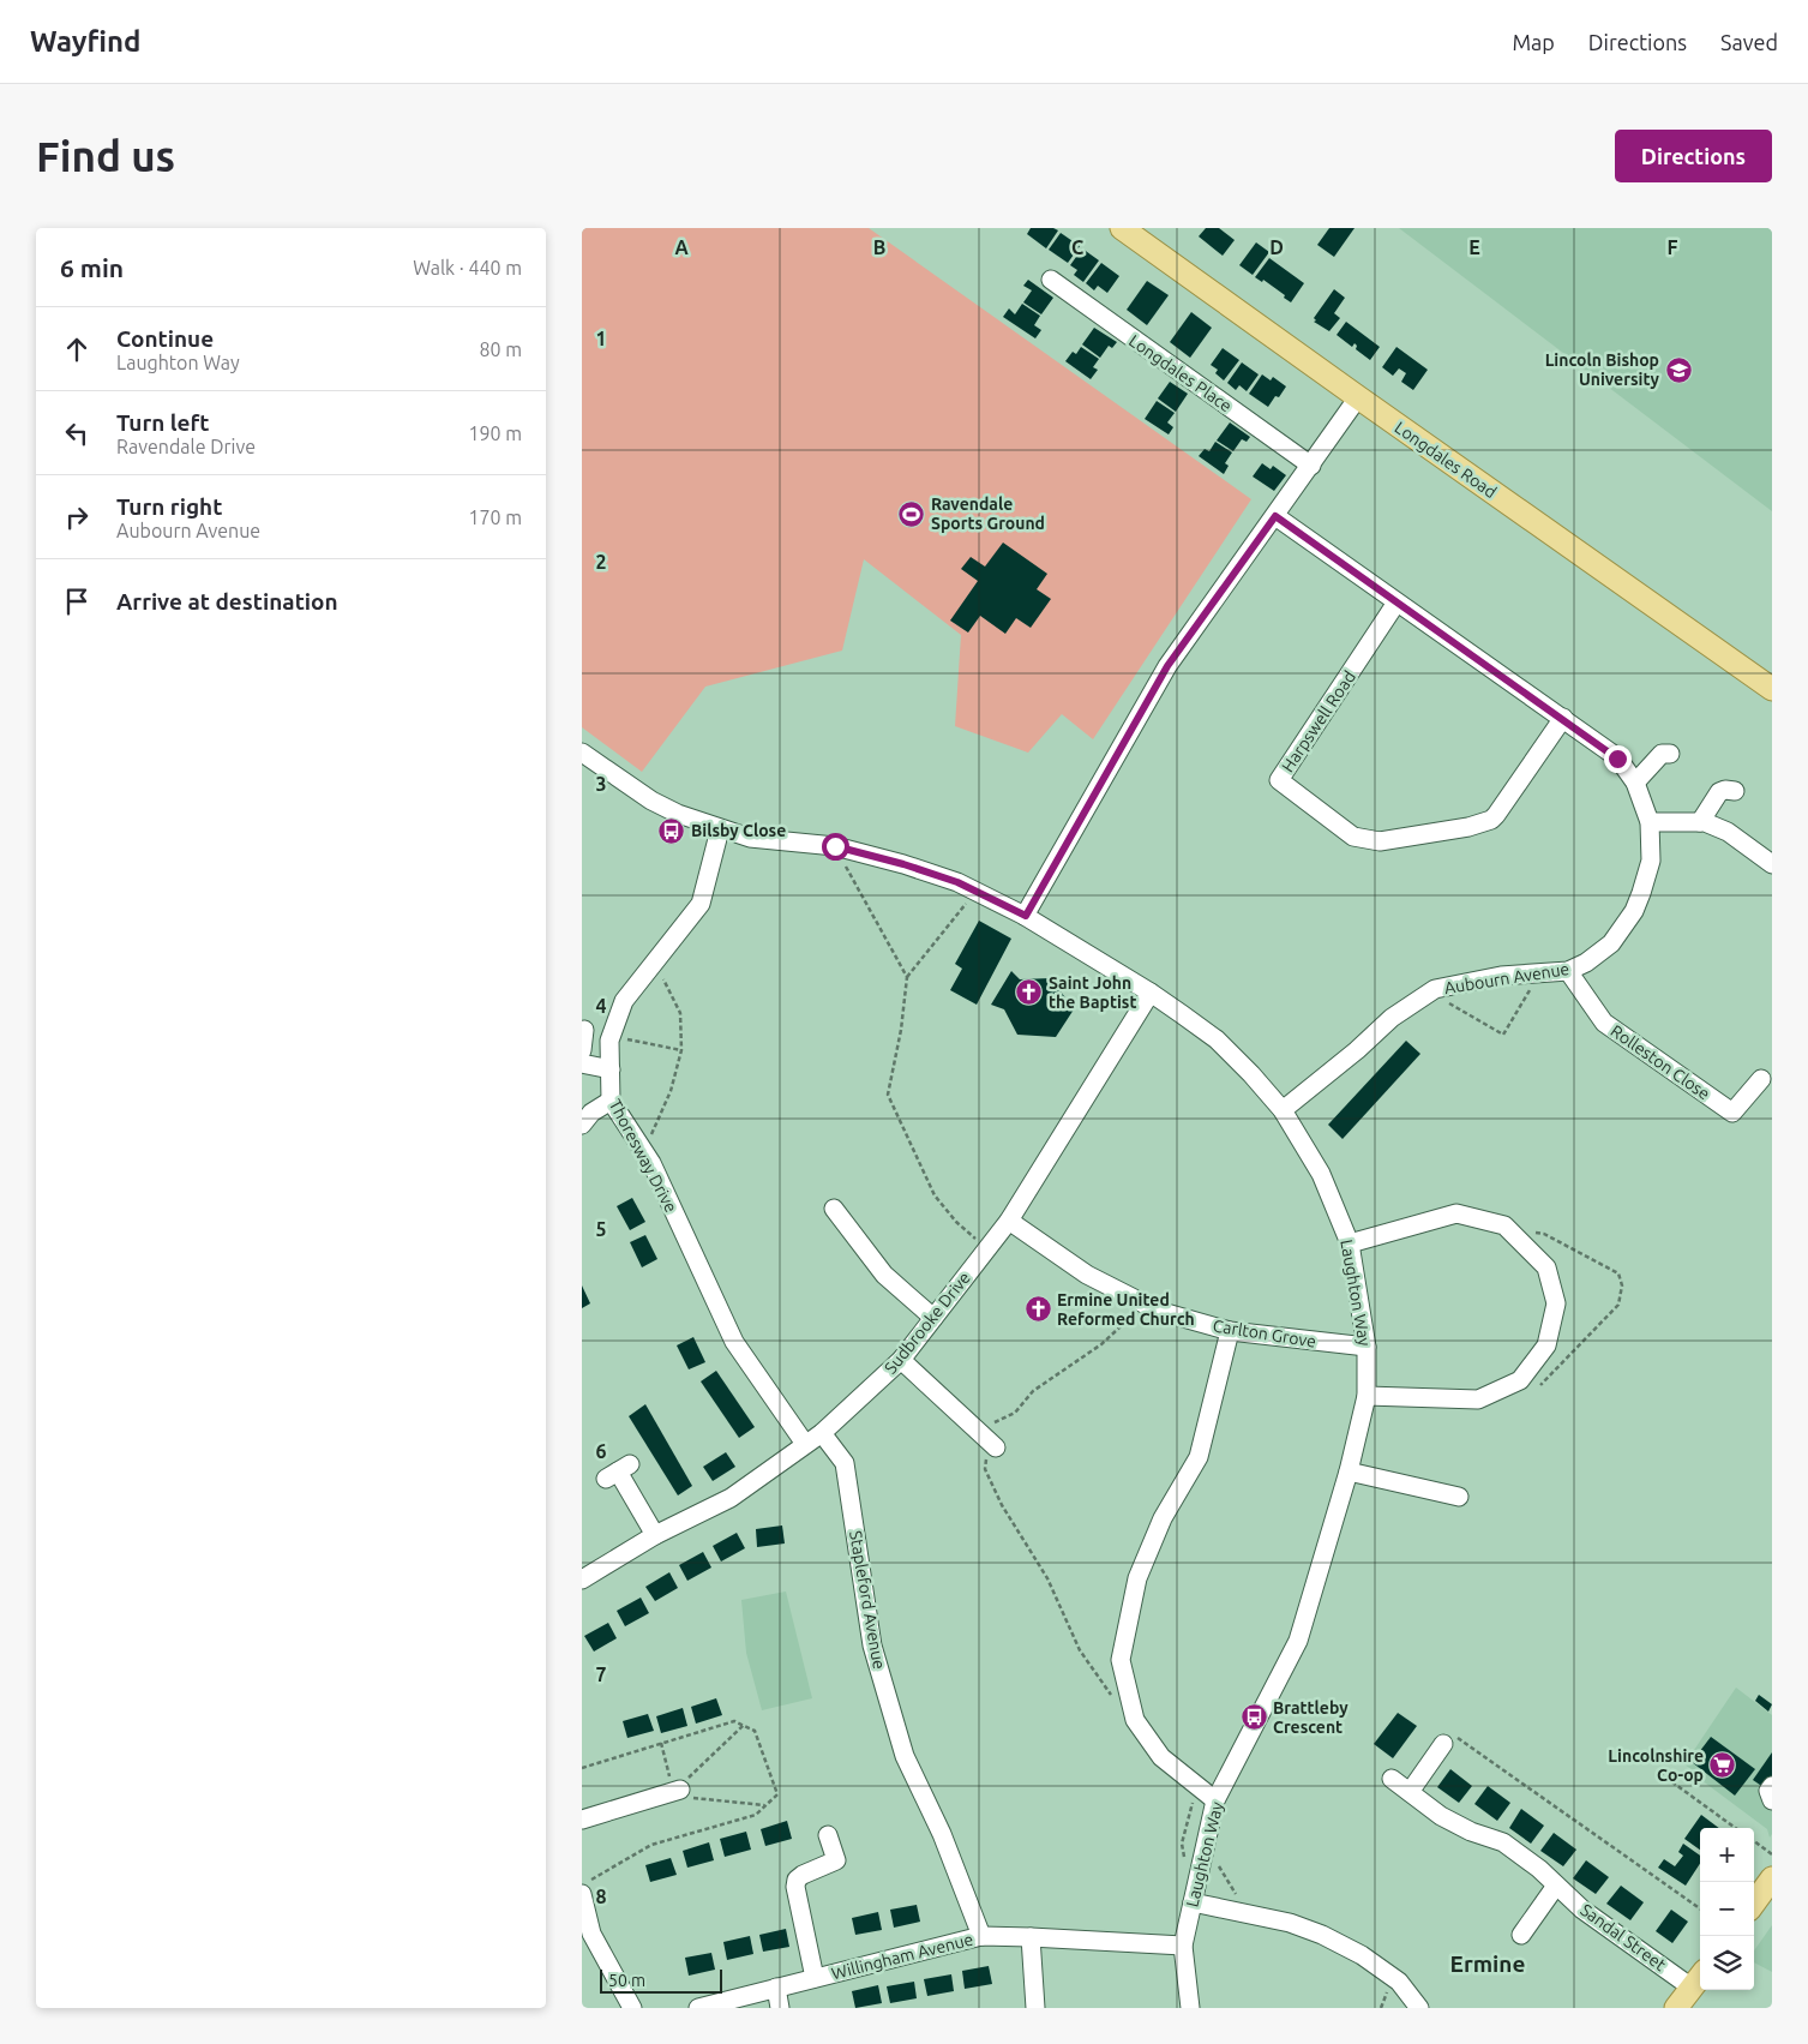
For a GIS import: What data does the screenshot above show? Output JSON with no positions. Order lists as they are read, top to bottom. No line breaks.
{"streets":{"main road":["Longdales Road"],"street":["Longdales Place","Harpswell Road","Aubourn Avenue","Rolleston Close","Thoresway Drive","Laughton Way","Sudbrooke Drive","Carlton Grove","Stapleford Avenue","Sandal Street","Willingham Avenue"]},"crossings":[["Harpswell Road","Aubourn Avenue"],["Aubourn Avenue","Rolleston Close"],["Aubourn Avenue","Laughton Way"],["Thoresway Drive","Laughton Way"],["Thoresway Drive","Sudbrooke Drive"],["Laughton Way","Sudbrooke Drive"],["Laughton Way","Carlton Grove"],["Laughton Way","Willingham Avenue"],["Sudbrooke Drive","Carlton Grove"],["Sudbrooke Drive","Stapleford Avenue"],["Stapleford Avenue","Willingham Avenue"]],"districts":["Ermine"],"places":{"school or university":["Lincoln Bishop University"],"sports":["Ravendale Sports Ground"],"bus stop":["Bilsby Close","Brattleby Crescent"],"church":["Saint John the Baptist","Ermine United Reformed Church"],"supermarket":["Lincolnshire Co-op"]},"scale_bar":"50 m","page":{"header":"Wayfind","nav":["Map","Directions","Saved"],"buttons":"Directions","title":"Find us","heading":["6 min","Walk · 440 m"],"list":[["Continue","Laughton Way","80 m"],["Turn left","Ravendale Drive","190 m"],["Turn right","Aubourn Avenue","170 m"],"Arrive at destination"],"map_buttons":["+","−"],"scale":"50 m"},"grid":{"columns":["A","B","C","D","E","F"],"rows":["1","2","3","4","5","6","7","8"]}}
